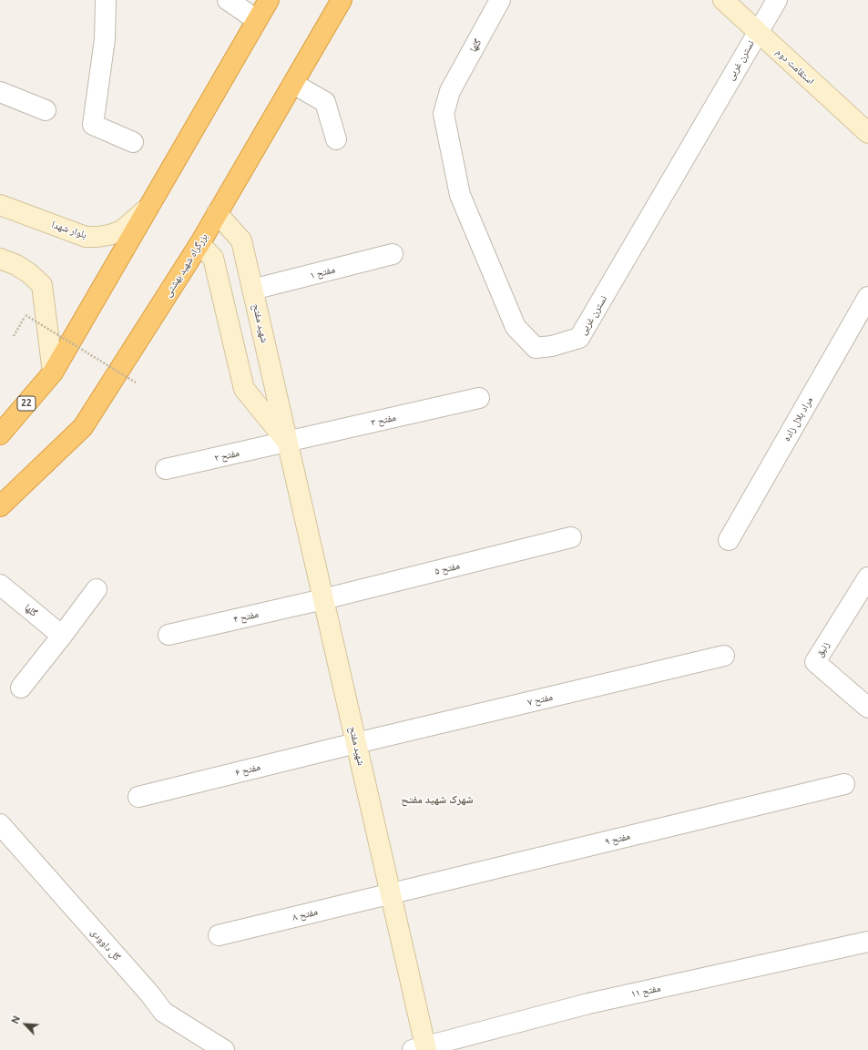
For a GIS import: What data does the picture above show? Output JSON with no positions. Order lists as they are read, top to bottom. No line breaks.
{"streets":{"highway":["بزرگراه شهید بهشتی","22"],"street":["گلها","نسترن غربی","استقامت دوم","بلوار شهدا","مفتح ۱","شهید مفتح","مراد بلال زاده","مفتح ۳","مفتح ۲","مفتح ۵","مفتح ۴","زنبق","مفتح ۷","مفتح ۶","مفتح ۹","مفتح ۸","گل داوودی","مفتح ۱۱"]},"crossings":[["گلها","نسترن غربی"],["نسترن غربی","استقامت دوم"],["بزرگراه شهید بهشتی","شهید مفتح"],["مفتح ۱","شهید مفتح"],["شهید مفتح","مفتح ۳"],["شهید مفتح","مفتح ۲"],["شهید مفتح","مفتح ۵"],["شهید مفتح","مفتح ۴"],["شهید مفتح","مفتح ۷"],["شهید مفتح","مفتح ۶"],["شهید مفتح","مفتح ۹"],["شهید مفتح","مفتح ۸"],["شهید مفتح","مفتح ۱۱"],["مفتح ۳","مفتح ۲"],["مفتح ۵","مفتح ۴"],["مفتح ۷","مفتح ۶"],["مفتح ۹","مفتح ۸"]],"districts":["شهرک شهید مفتح"],"north":"top left"}
